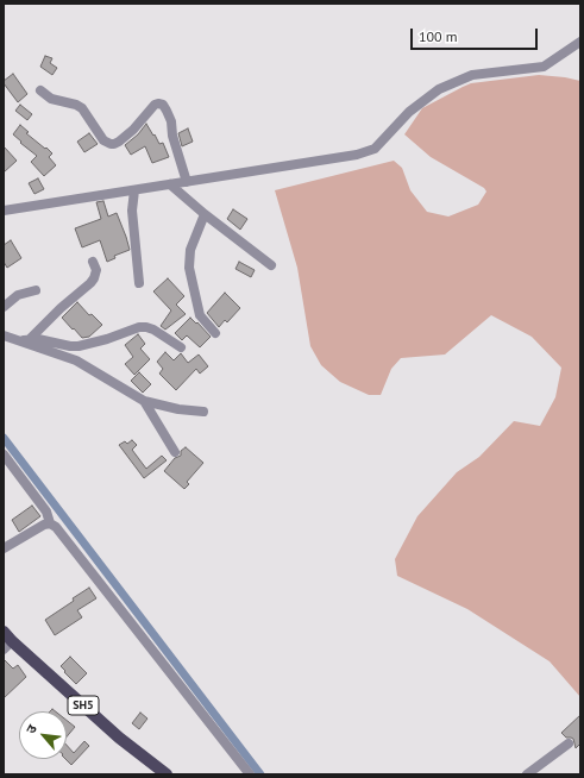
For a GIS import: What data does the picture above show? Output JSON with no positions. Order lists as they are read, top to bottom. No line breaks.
{"streets":{"main road":["SH5"]},"scale_bar":"100 m","north":"top left"}
